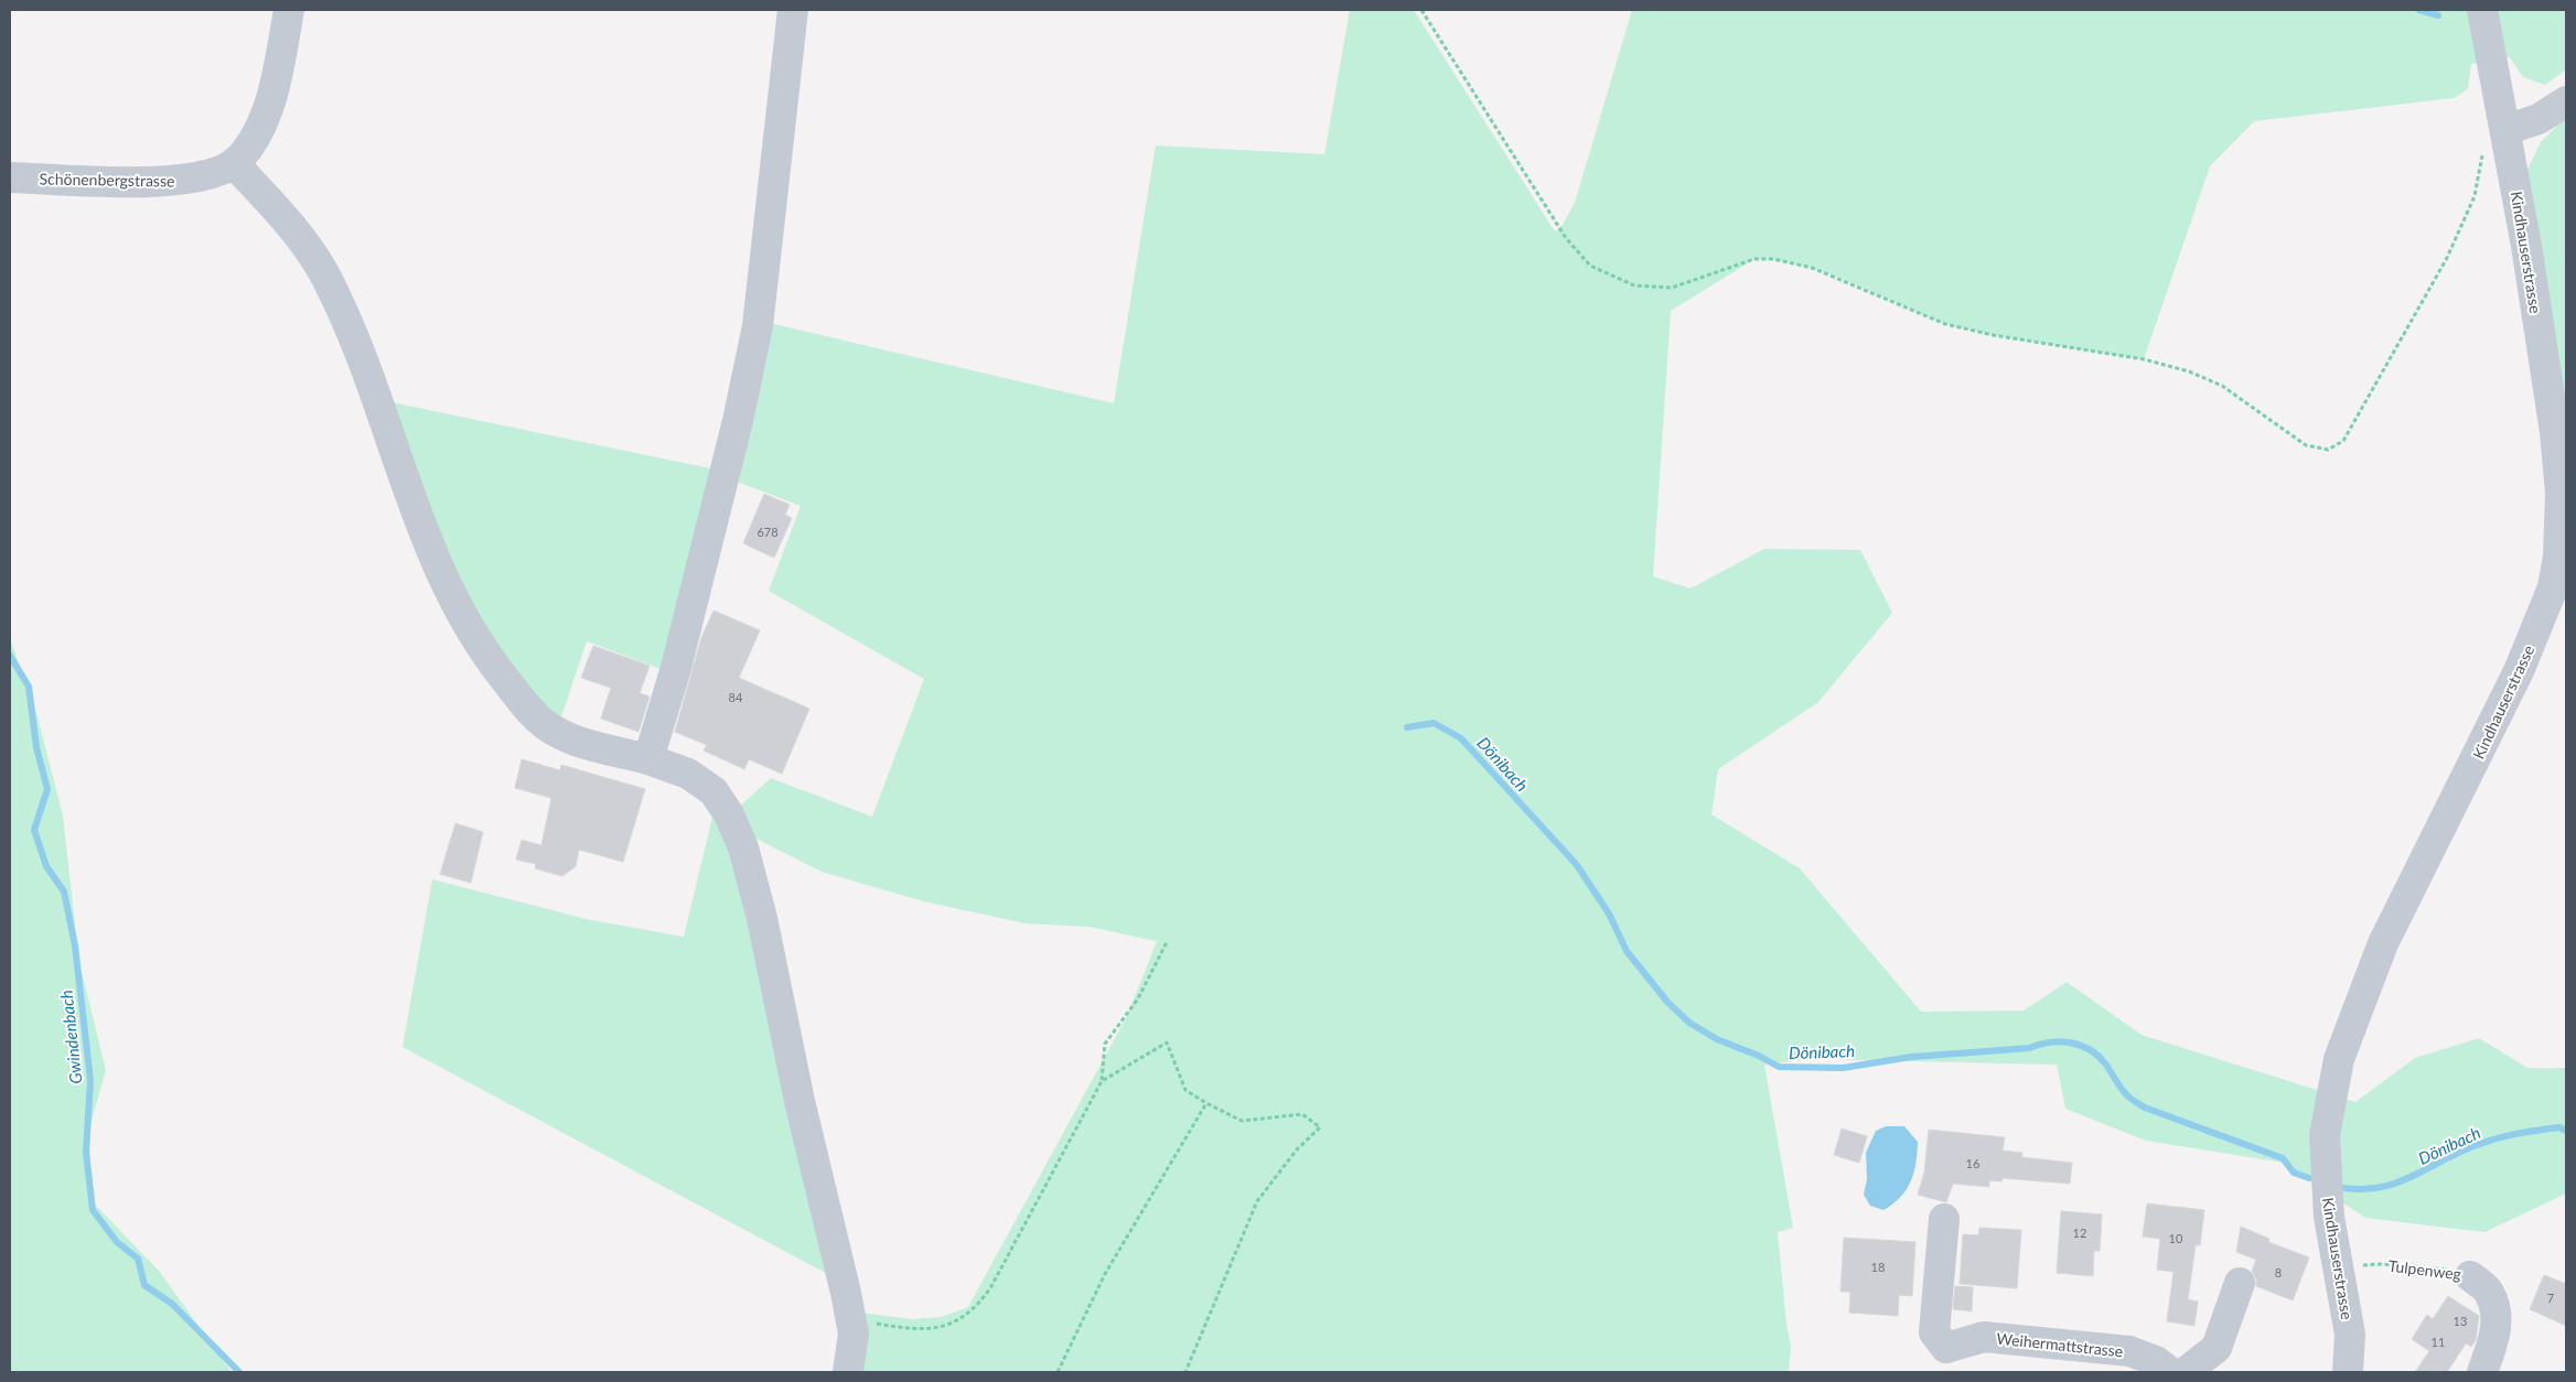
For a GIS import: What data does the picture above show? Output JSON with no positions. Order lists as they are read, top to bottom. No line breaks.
{"streets":{"street":["Schönenbergstrasse","Kindhauserstrasse","Tulpenweg","Weihermattstrasse"]},"crossings":[["Kindhauserstrasse","Tulpenweg"]],"water":["Dönibach","Gwindenbach"],"house_numbers":["678","84","16","12","10","18","8","7","13","11"]}
